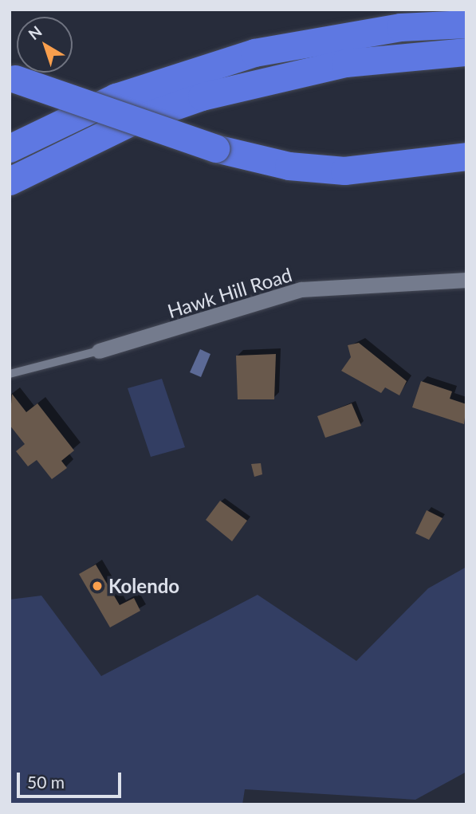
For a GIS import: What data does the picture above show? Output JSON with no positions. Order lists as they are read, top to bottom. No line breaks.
{"streets":{"street":["Hawk Hill Road"]},"places":["Kolendo"],"scale_bar":"50 m","north":"top left"}
